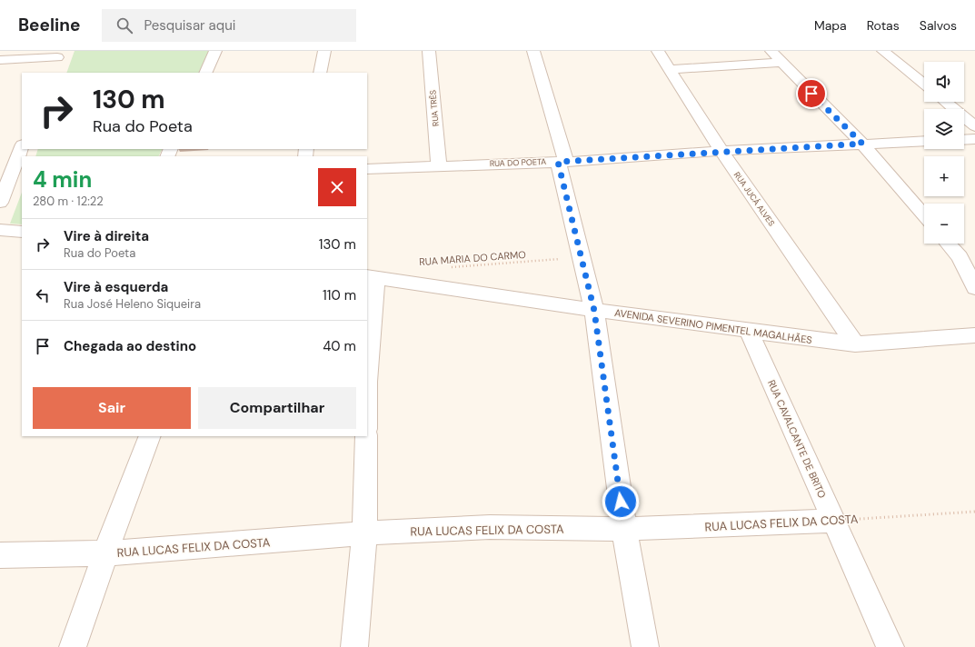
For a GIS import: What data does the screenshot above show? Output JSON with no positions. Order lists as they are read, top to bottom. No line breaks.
{"streets":{"street":["RUA TRÊS","RUA DO POETA","RUA JUCÁ ALVES","AVENIDA SEVERINO PIMENTEL MAGALHÃES","RUA CAVALCANTE DE BRITO","RUA LUCAS FELIX DA COSTA"],"path":["RUA MARIA DO CARMO"]},"crossings":[["RUA TRÊS","RUA DO POETA"],["RUA DO POETA","RUA JUCÁ ALVES"],["RUA JUCÁ ALVES","AVENIDA SEVERINO PIMENTEL MAGALHÃES"],["AVENIDA SEVERINO PIMENTEL MAGALHÃES","RUA CAVALCANTE DE BRITO"],["RUA CAVALCANTE DE BRITO","RUA LUCAS FELIX DA COSTA"]],"page":{"header":"Beeline","search":"Pesquisar aqui","nav":["Mapa","Rotas","Salvos"],"map_buttons":["+","−"],"turn":["130 m","Rua do Poeta"],"heading":["4 min","280 m · 12:22"],"list":[{"name":"Vire à direita","note":"Rua do Poeta","value":"130 m"},{"name":"Vire à esquerda","note":"Rua José Heleno Siqueira","value":"110 m"},{"name":"Chegada ao destino","value":"40 m"}],"buttons":["Sair","Compartilhar"]}}
